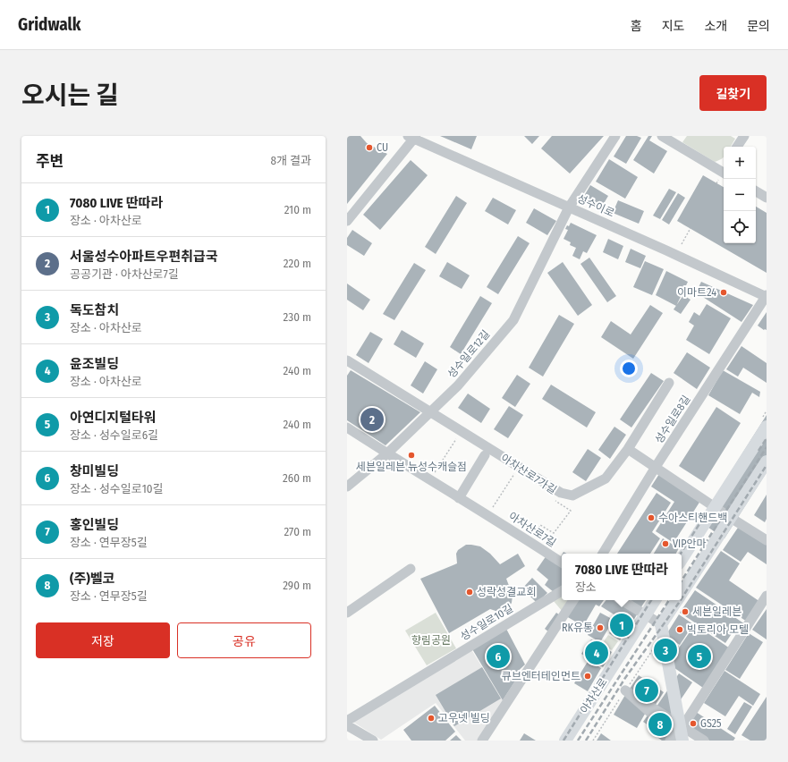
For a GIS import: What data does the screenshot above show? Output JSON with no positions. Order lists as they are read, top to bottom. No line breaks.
{"streets":{"main road":["아차산로"],"street":["성수이로","성수일로12길","성수일로8길","아차산로7길","성수일로10길"],"path":["아차산로7가길"]},"crossings":[["성수이로","성수일로12길"],["성수이로","성수일로8길"],["성수일로12길","아차산로7길"],["아차산로7가길","아차산로7길"]],"parks":["향림공원"],"places":["CU","이마트24","세븐일레븐 뉴성수캐슬점","수아스티핸드백","VIP안마","성락성결교회","세븐일레븐","RK유통","빅토리아 모텔","큐브엔터테인먼트","고우넷 빌딩","GS25"],"page":{"header":"Gridwalk","nav":["홈","지도","소개","문의"],"title":"오시는 길","buttons":["길찾기",["저장","공유"]],"heading":["주변","8개 결과"],"map_buttons":["+","−"],"list":[{"mark":"1","name":"7080 LIVE 딴따라","note":"장소 · 아차산로","value":"210 m"},{"mark":"2","name":"서울성수아파트우편취급국","note":"공공기관 · 아차산로7길","value":"220 m"},{"mark":"3","name":"독도참치","note":"장소 · 아차산로","value":"230 m"},{"mark":"4","name":"윤조빌딩","note":"장소 · 아차산로","value":"240 m"},{"mark":"5","name":"아연디지털타워","note":"장소 · 성수일로6길","value":"240 m"},{"mark":"6","name":"창미빌딩","note":"장소 · 성수일로10길","value":"260 m"},{"mark":"7","name":"홍인빌딩","note":"장소 · 연무장5길","value":"270 m"},{"mark":"8","name":"(주)벨코","note":"장소 · 연무장5길","value":"290 m"}],"pins":["2","1","3","4","5","6","7","8"],"popup":["7080 LIVE 딴따라","장소"]}}
